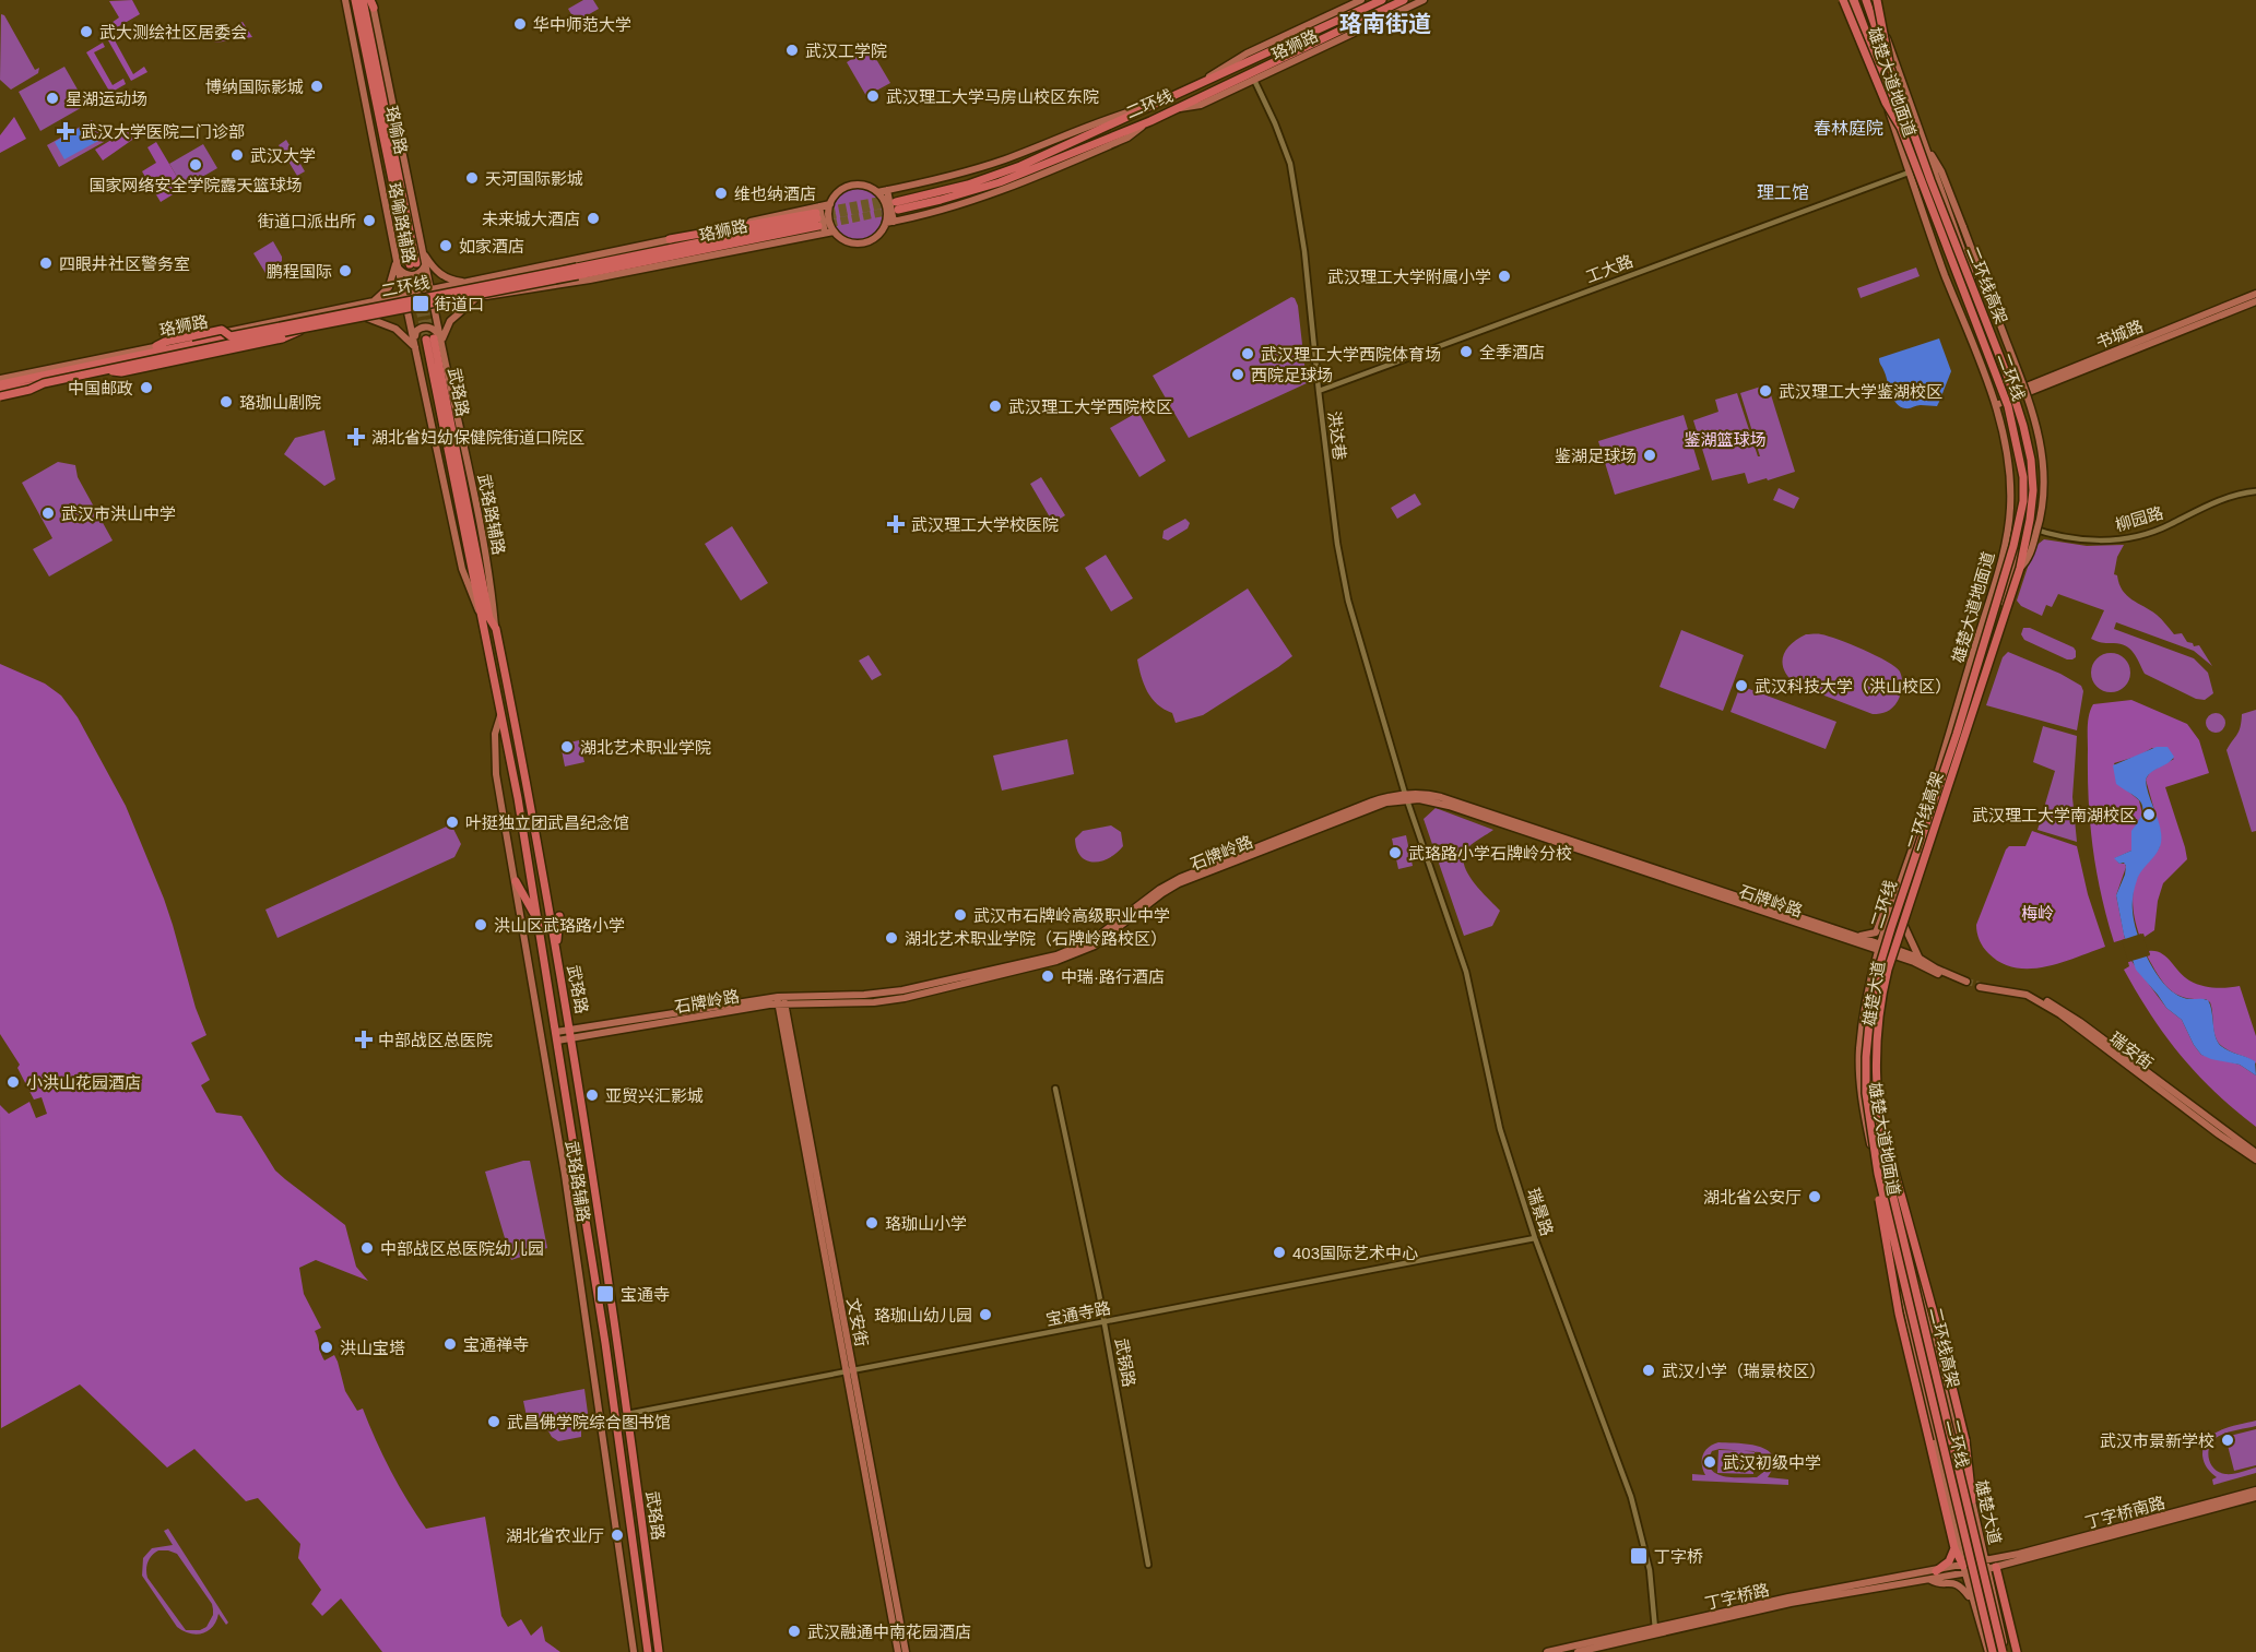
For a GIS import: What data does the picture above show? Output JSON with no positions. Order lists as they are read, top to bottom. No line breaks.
{"streets":{"highway":["珞狮路","二环线","珞喻路","二环线高架","武珞路"],"main road":["雄楚大道地面道","珞喻路辅路","书城路","武珞路辅路","石牌岭路","雄楚大道","瑞安街","文安街","丁字桥南路","丁字桥路"],"street":["工大路","洪达巷","柳园路","瑞景路","宝通寺路","武锅路"]},"crossings":[["珞狮路","二环线"],["珞狮路","珞喻路辅路"],["珞狮路","洪达巷"],["雄楚大道地面道","二环线"],["雄楚大道地面道","工大路"],["雄楚大道地面道","书城路"],["雄楚大道地面道","石牌岭路"],["雄楚大道地面道","雄楚大道"],["雄楚大道地面道","丁字桥路"],["工大路","洪达巷"],["二环线高架","石牌岭路"],["二环线高架","雄楚大道"],["书城路","雄楚大道"],["武珞路","武珞路辅路"],["武珞路","石牌岭路"],["武珞路","宝通寺路"],["洪达巷","石牌岭路"],["洪达巷","瑞景路"],["柳园路","雄楚大道"],["石牌岭路","雄楚大道"],["石牌岭路","瑞景路"],["石牌岭路","文安街"],["雄楚大道","丁字桥南路"],["瑞景路","宝通寺路"],["瑞景路","丁字桥路"],["宝通寺路","文安街"],["宝通寺路","武锅路"]],"districts":["珞南街道","春林庭院","理工馆"],"parks":["鉴湖篮球场","梅岭"],"places":{"other":["华中师范大学","武大测绘社区居委会","武汉工学院","博纳国际影城","武汉理工大学马房山校区东院","星湖运动场","武汉大学","国家网络安全学院露天篮球场","天河国际影城","维也纳酒店","未来城大酒店","街道口派出所","如家酒店","四眼井社区警务室","鹏程国际","武汉理工大学附属小学","全季酒店","武汉理工大学西院体育场","西院足球场","中国邮政","武汉理工大学鉴湖校区","珞珈山剧院","武汉理工大学西院校区","鉴湖足球场","武汉市洪山中学","武汉科技大学（洪山校区）","湖北艺术职业学院","武汉理工大学南湖校区","叶挺独立团武昌纪念馆","武珞路小学石牌岭分校","武汉市石牌岭高级职业中学","洪山区武珞路小学","湖北艺术职业学院（石牌岭路校区）","中瑞·路行酒店","小洪山花园酒店","亚贸兴汇影城","湖北省公安厅","珞珈山小学","中部战区总医院幼儿园","403国际艺术中心","珞珈山幼儿园","宝通禅寺","洪山宝塔","武汉小学（瑞景校区）","武昌佛学院综合图书馆","武汉市景新学校","武汉初级中学","湖北省农业厅","武汉融通中南花园酒店"],"health":["武汉大学医院二门诊部","湖北省妇幼保健院街道口院区","武汉理工大学校医院","中部战区总医院"],"transit":["街道口","宝通寺","丁字桥"]}}
